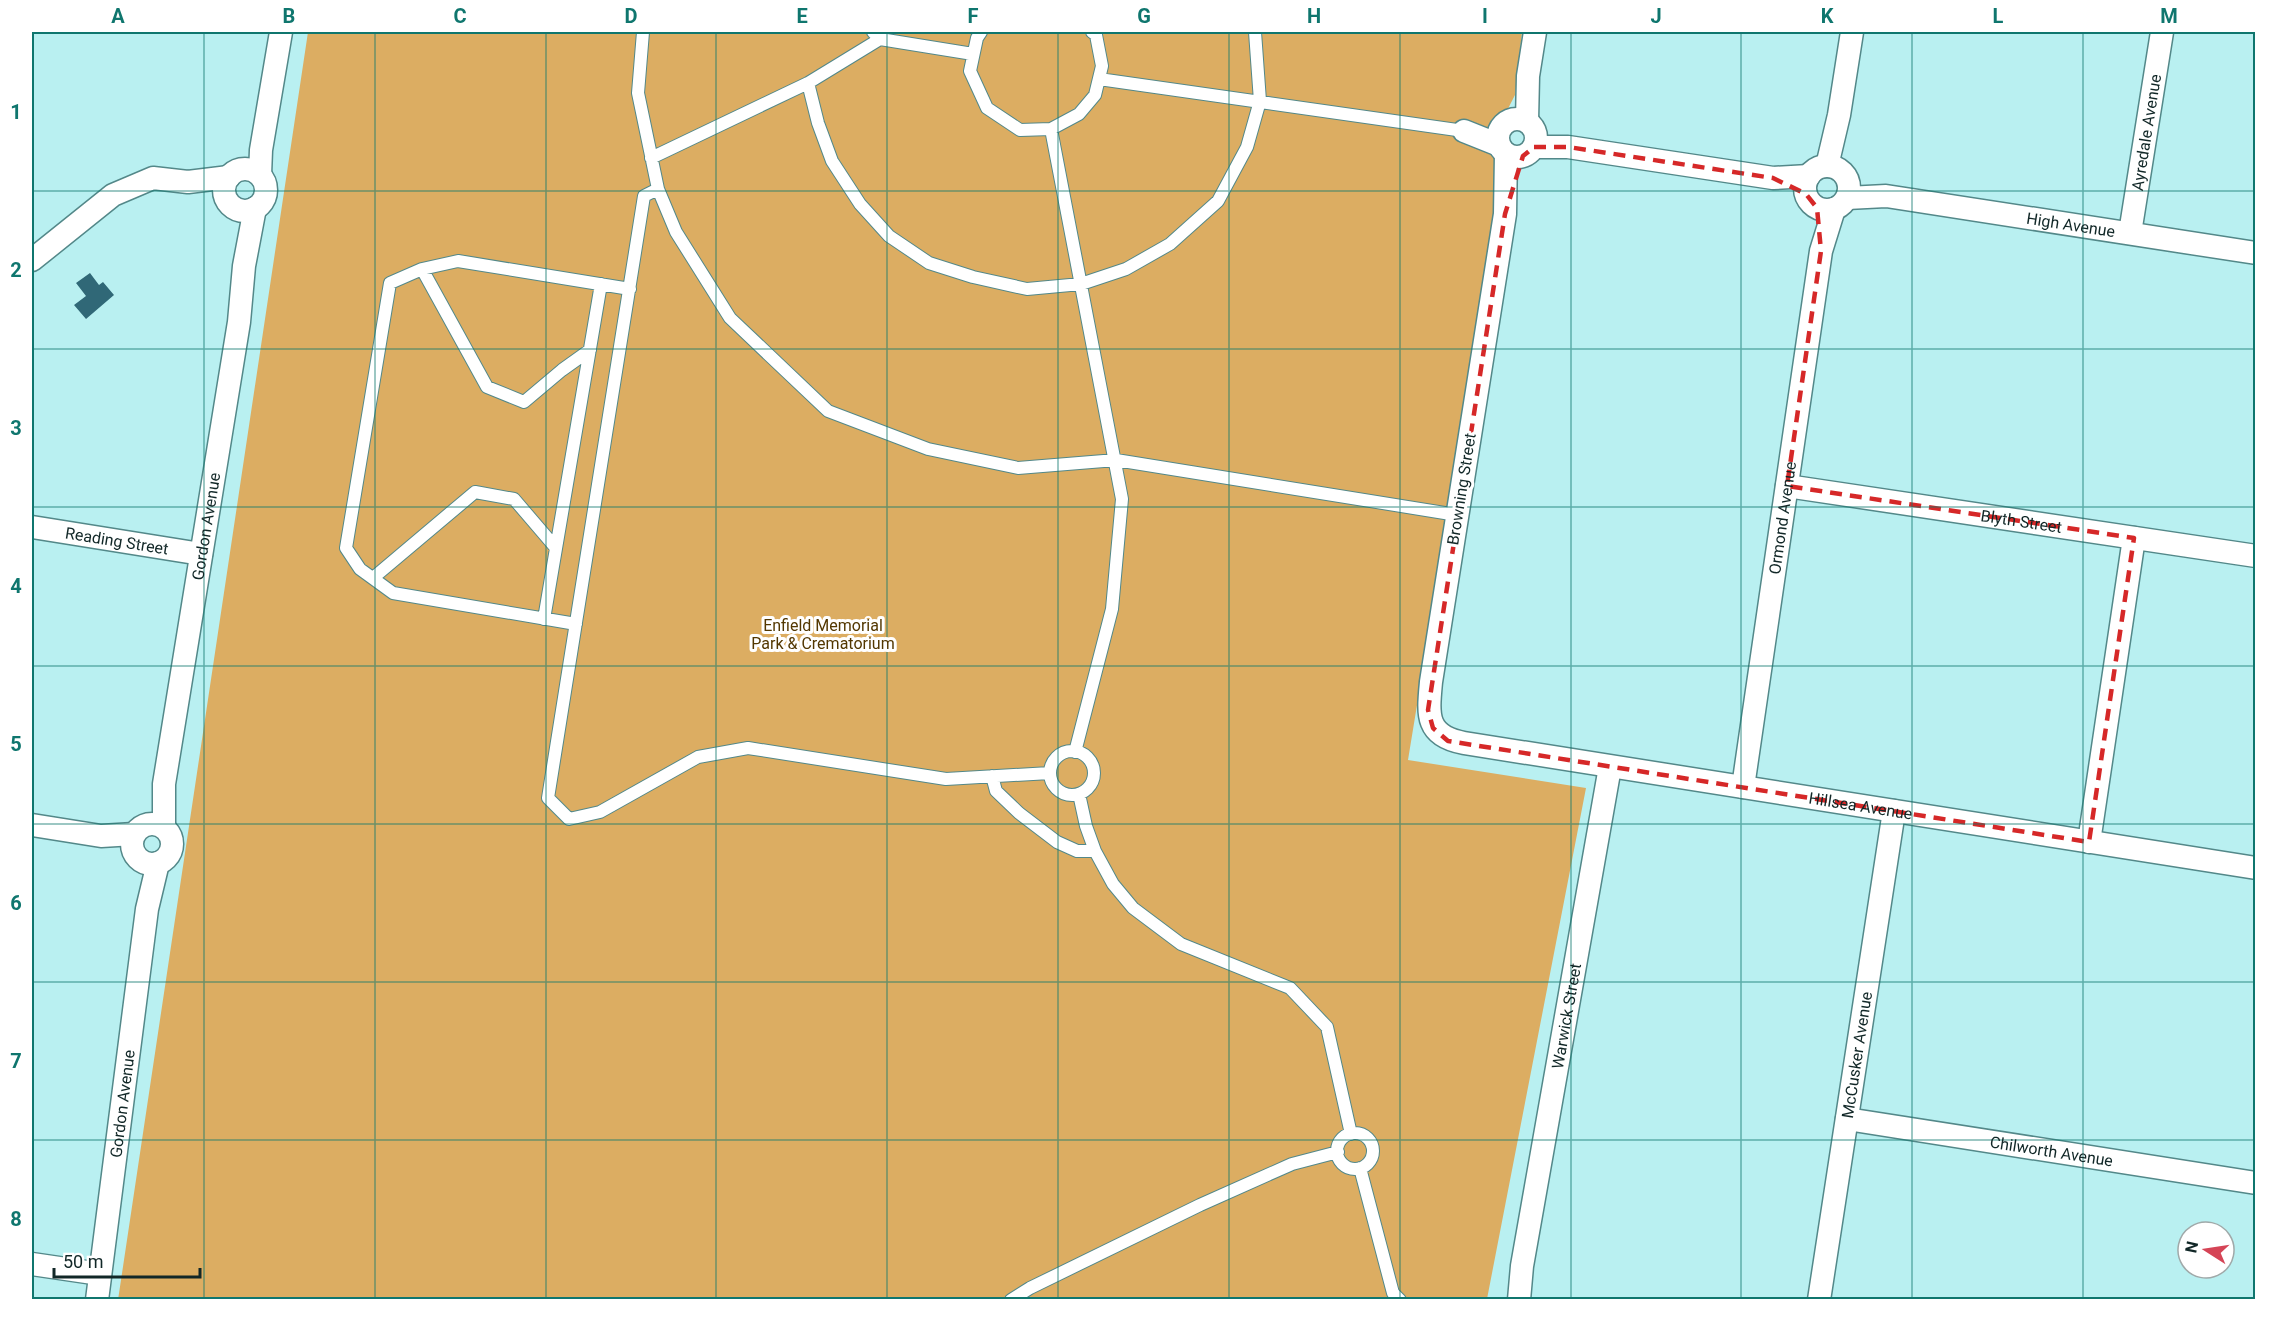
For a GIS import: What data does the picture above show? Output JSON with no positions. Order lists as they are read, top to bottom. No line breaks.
{"streets":{"street":["Ayredale Avenue","High Avenue","Browning Street","Ormond Avenue","Blyth Street","Gordon Avenue","Reading Street","Hillsea Avenue","Warwick Street","McCusker Avenue","Chilworth Avenue"]},"crossings":[["Ayredale Avenue","High Avenue"],["High Avenue","Browning Street"],["High Avenue","Ormond Avenue"],["Browning Street","Hillsea Avenue"],["Ormond Avenue","Blyth Street"],["Ormond Avenue","Hillsea Avenue"],["Gordon Avenue","Reading Street"],["Hillsea Avenue","Warwick Street"],["Hillsea Avenue","McCusker Avenue"],["McCusker Avenue","Chilworth Avenue"]],"parks":["Enfield Memorial Park & Crematorium"],"scale_bar":"50 m","north":"left","grid":{"columns":["A","B","C","D","E","F","G","H","I","J","K","L","M"],"rows":["1","2","3","4","5","6","7","8"]}}
